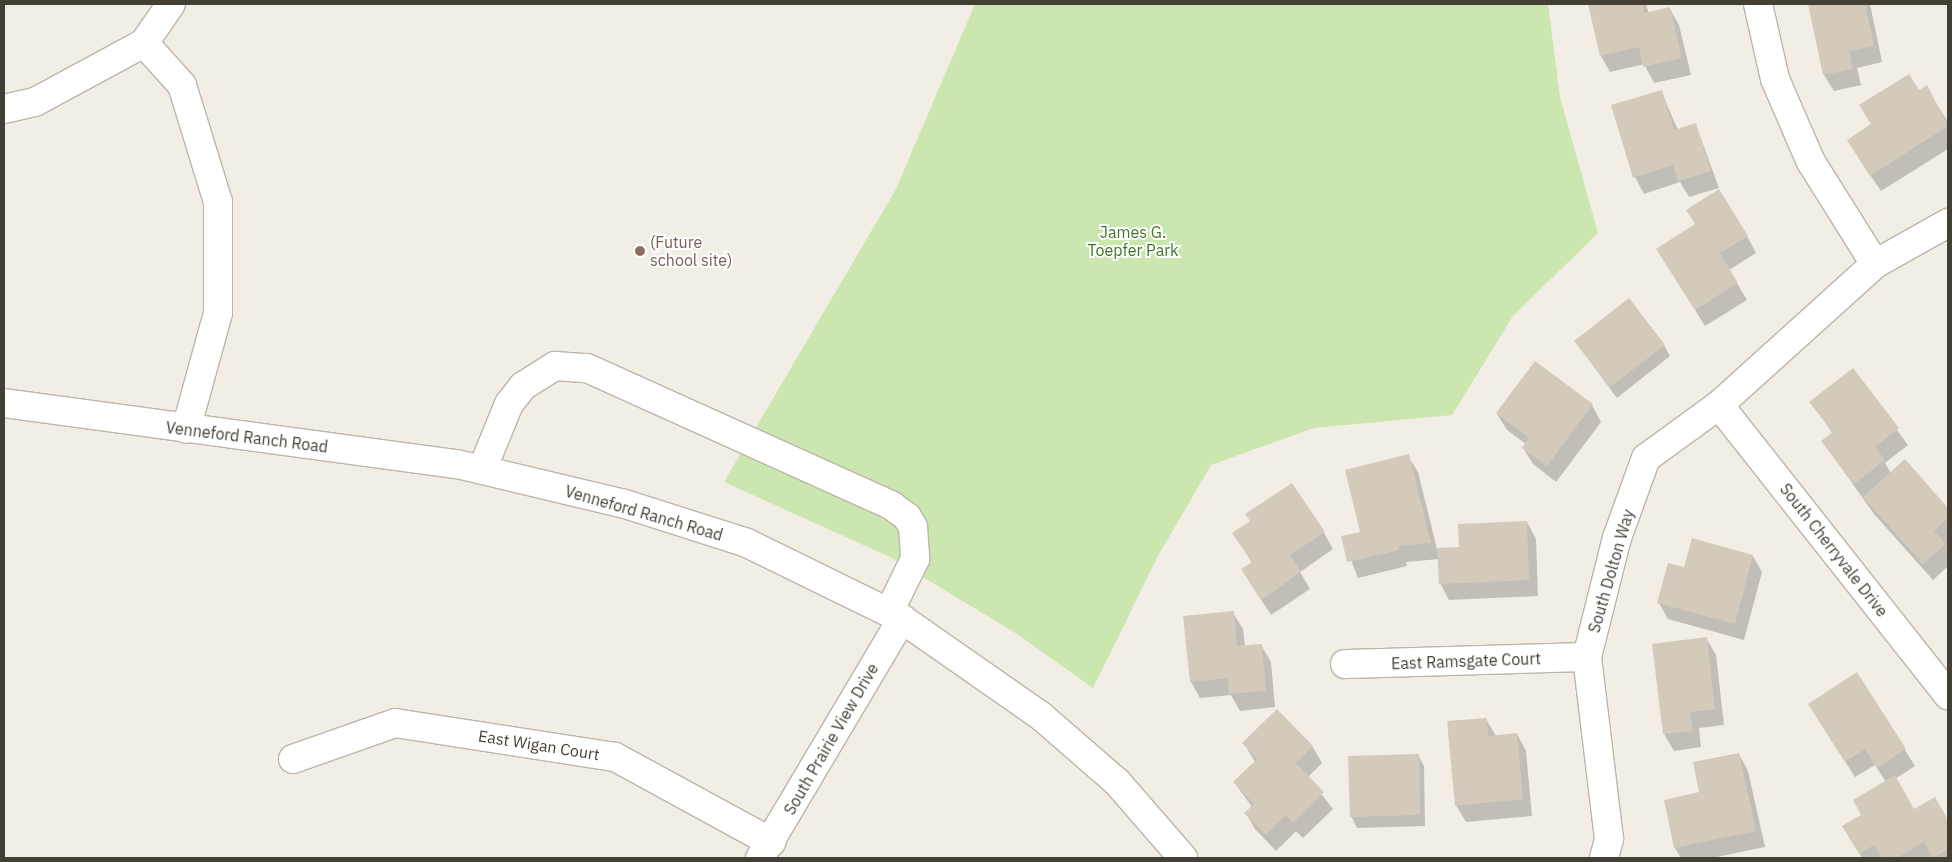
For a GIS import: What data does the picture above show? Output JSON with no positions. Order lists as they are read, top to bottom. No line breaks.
{"streets":{"street":["Venneford Ranch Road","South Cherryvale Drive","South Dolton Way","East Ramsgate Court","South Prairie View Drive","East Wigan Court"]},"crossings":[["Venneford Ranch Road","South Prairie View Drive"],["South Cherryvale Drive","South Dolton Way"],["South Dolton Way","East Ramsgate Court"],["South Prairie View Drive","East Wigan Court"]],"parks":["James G. Toepfer Park"],"places":["(Future school site)"]}
